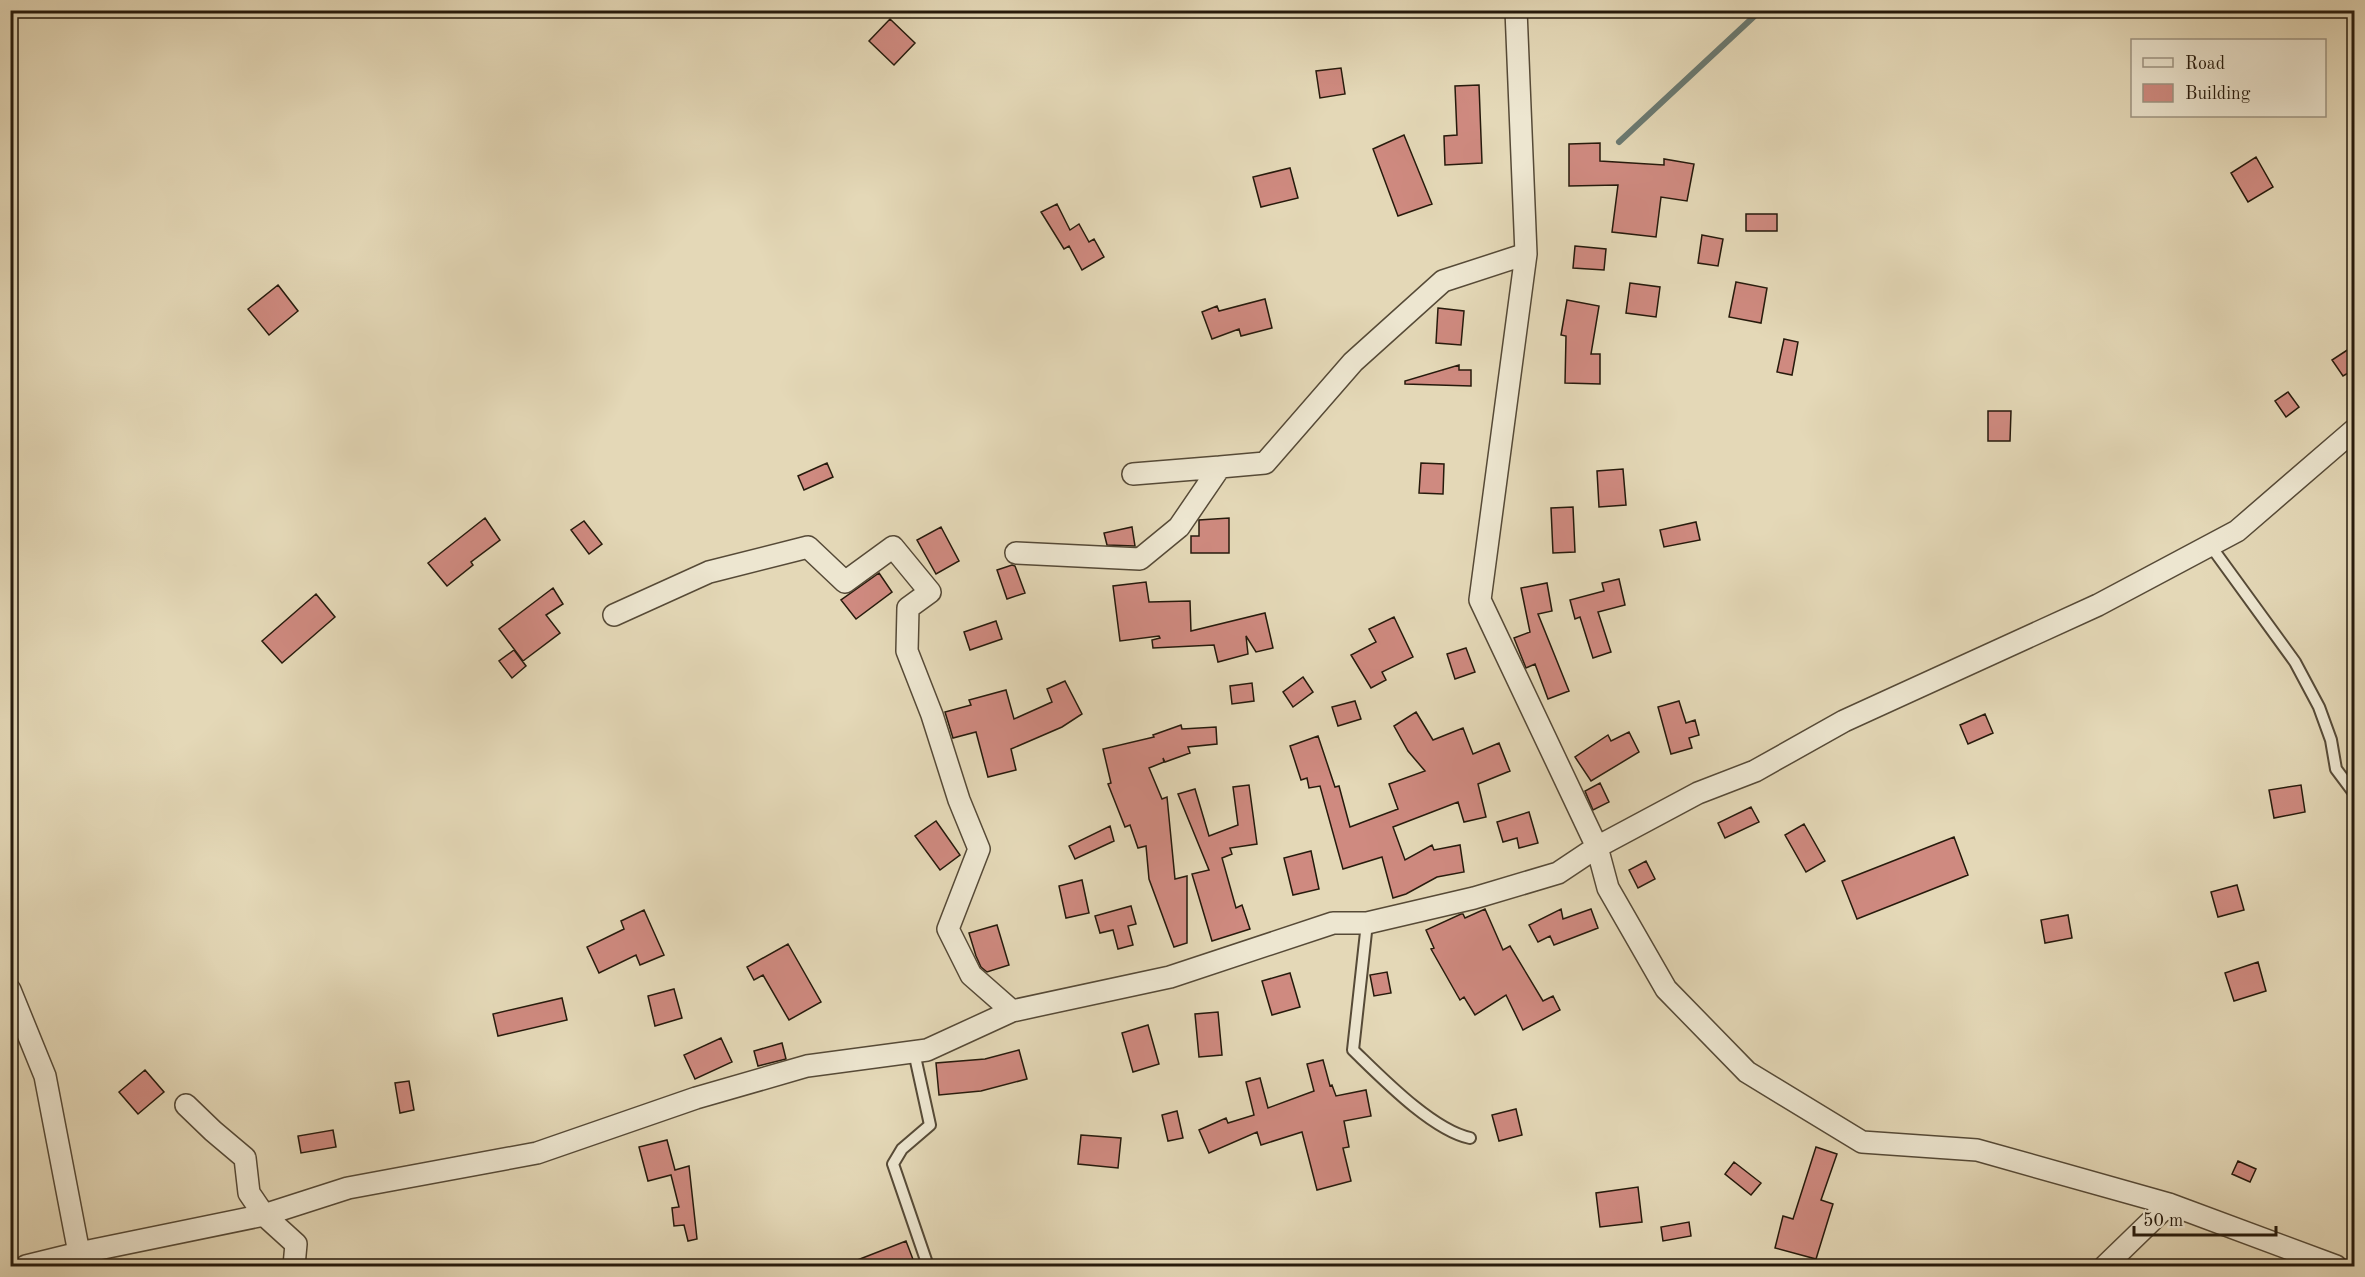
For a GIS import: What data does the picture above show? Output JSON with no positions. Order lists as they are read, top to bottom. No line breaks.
{"legend":["Road","Building"],"scale_bar":"50 m"}
